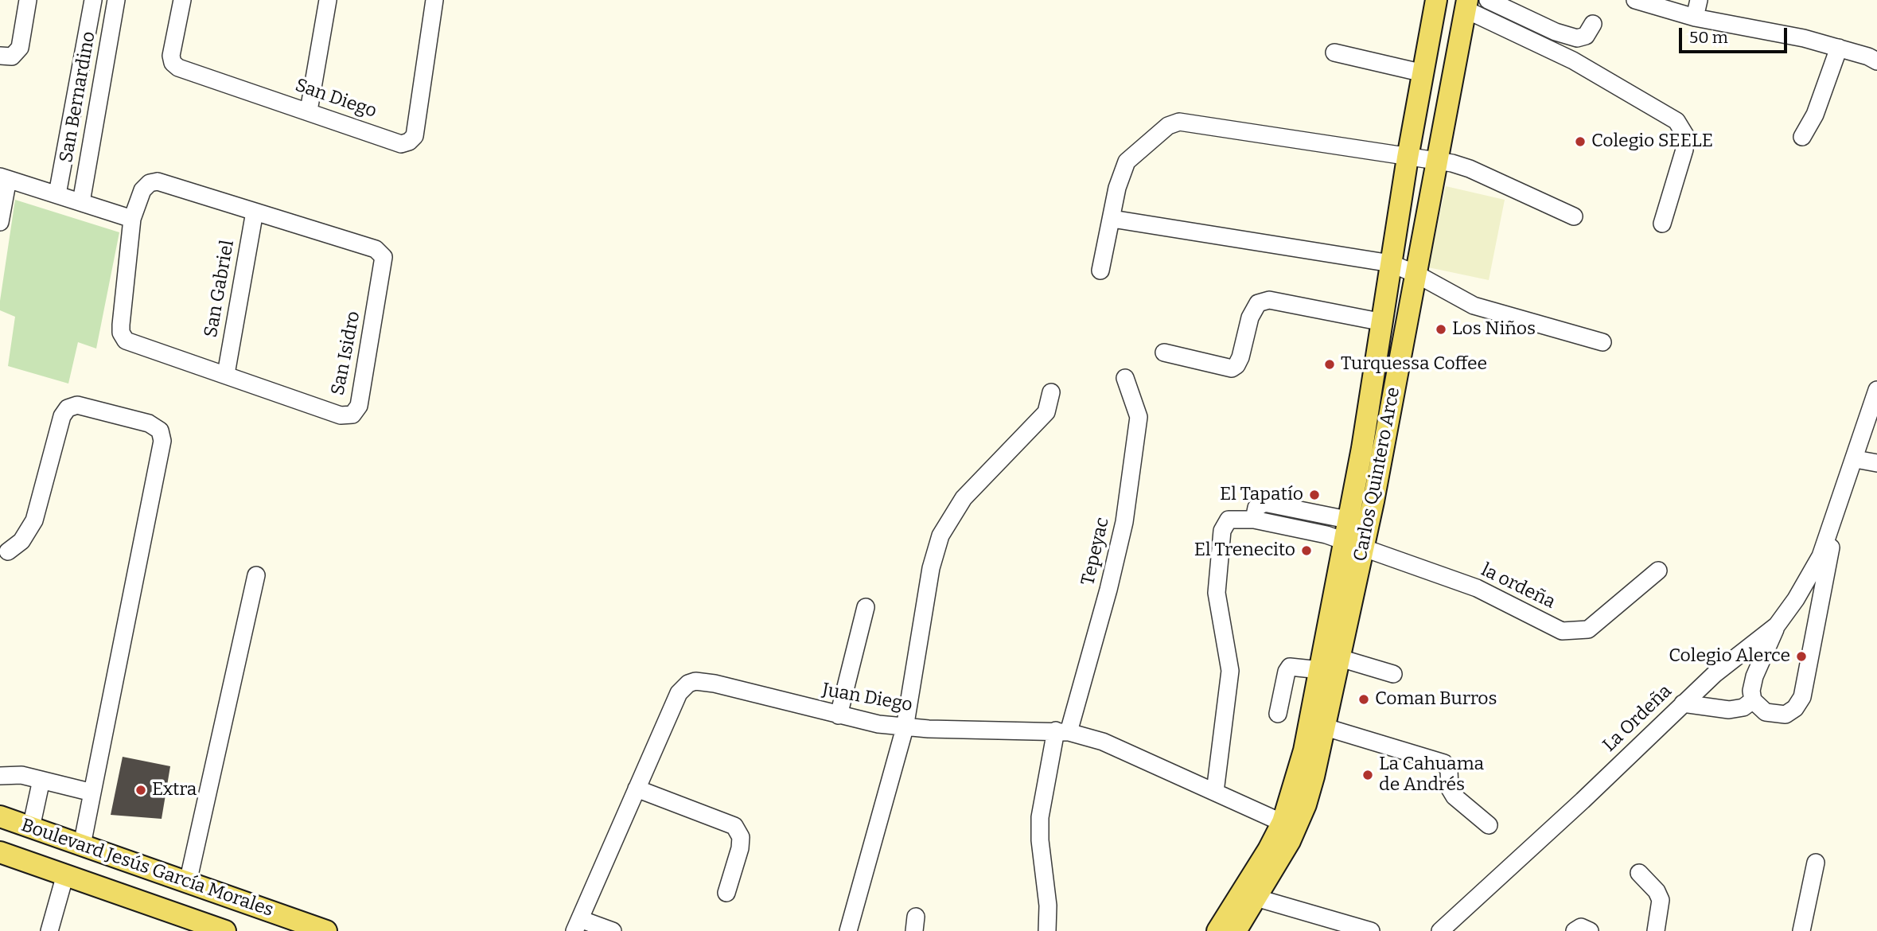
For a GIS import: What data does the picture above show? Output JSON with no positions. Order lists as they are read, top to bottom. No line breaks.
{"streets":{"main road":["Carlos Quintero Arce","Boulevard Jesús García Morales"],"street":["San Bernardino","San Diego","San Gabriel","San Isidro","Tepeyac","la ordeña","Juan Diego","La Ordeña"]},"crossings":[["San Gabriel","San Isidro"],["Carlos Quintero Arce","la ordeña"],["Carlos Quintero Arce","Juan Diego"],["Tepeyac","Juan Diego"],["la ordeña","Juan Diego"]],"places":["Colegio SEELE","Los Niños","Turquessa Coffee","El Tapatío","El Trenecito","Colegio Alerce","Coman Burros","La Cahuama de Andrés","Extra"],"scale_bar":"50 m"}
